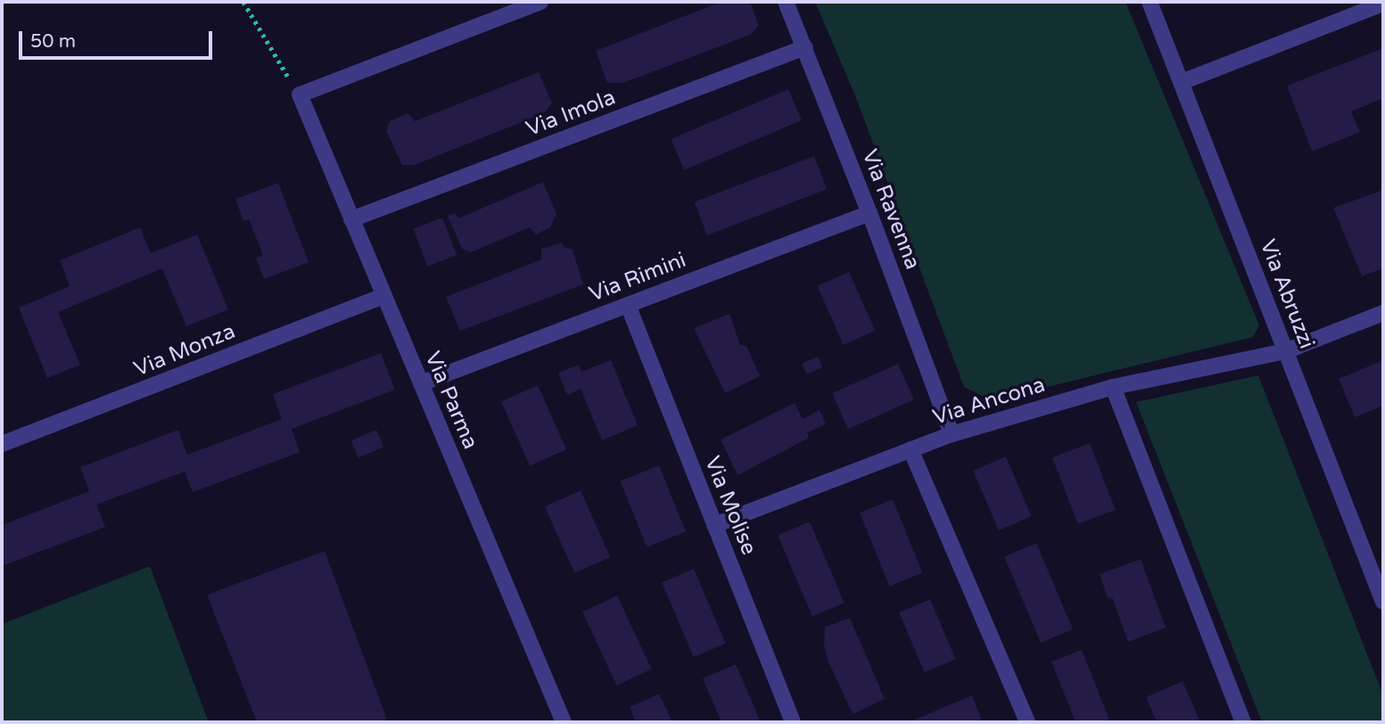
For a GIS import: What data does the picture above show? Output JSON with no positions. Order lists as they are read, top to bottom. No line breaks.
{"streets":{"street":["Via Imola","Via Ravenna","Via Rimini","Via Abruzzi","Via Monza","Via Parma","Via Ancona","Via Molise"]},"crossings":[["Via Imola","Via Ravenna"],["Via Imola","Via Parma"],["Via Ravenna","Via Rimini"],["Via Ravenna","Via Ancona"],["Via Rimini","Via Parma"],["Via Rimini","Via Molise"],["Via Abruzzi","Via Ancona"],["Via Monza","Via Parma"],["Via Ancona","Via Molise"]],"scale_bar":"50 m"}
